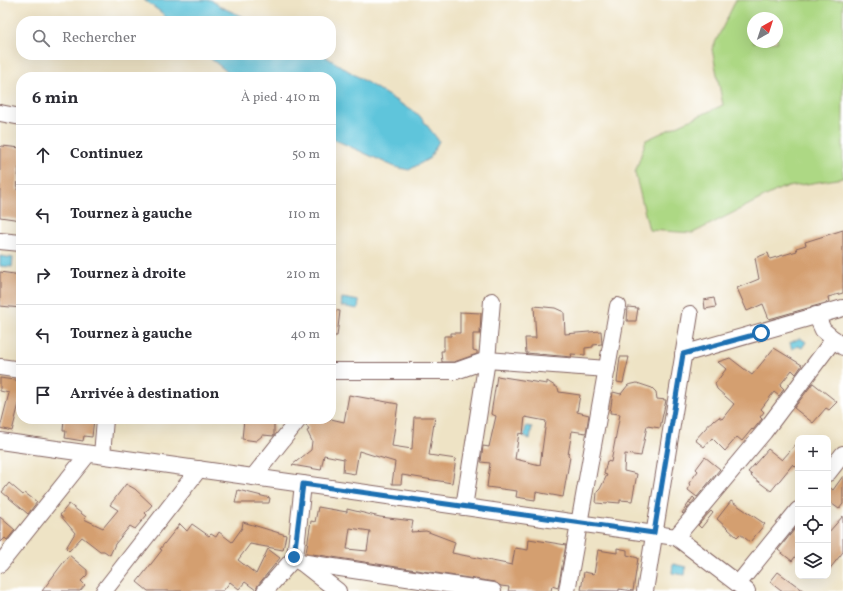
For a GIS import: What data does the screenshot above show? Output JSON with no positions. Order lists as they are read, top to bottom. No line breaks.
{"north":"top right","page":{"search":"Rechercher","heading":["6 min","À pied · 410 m"],"list":[["Continuez","50 m"],["Tournez à gauche","110 m"],["Tournez à droite","210 m"],["Tournez à gauche","40 m"],"Arrivée à destination"],"map_buttons":["+","−"]}}
